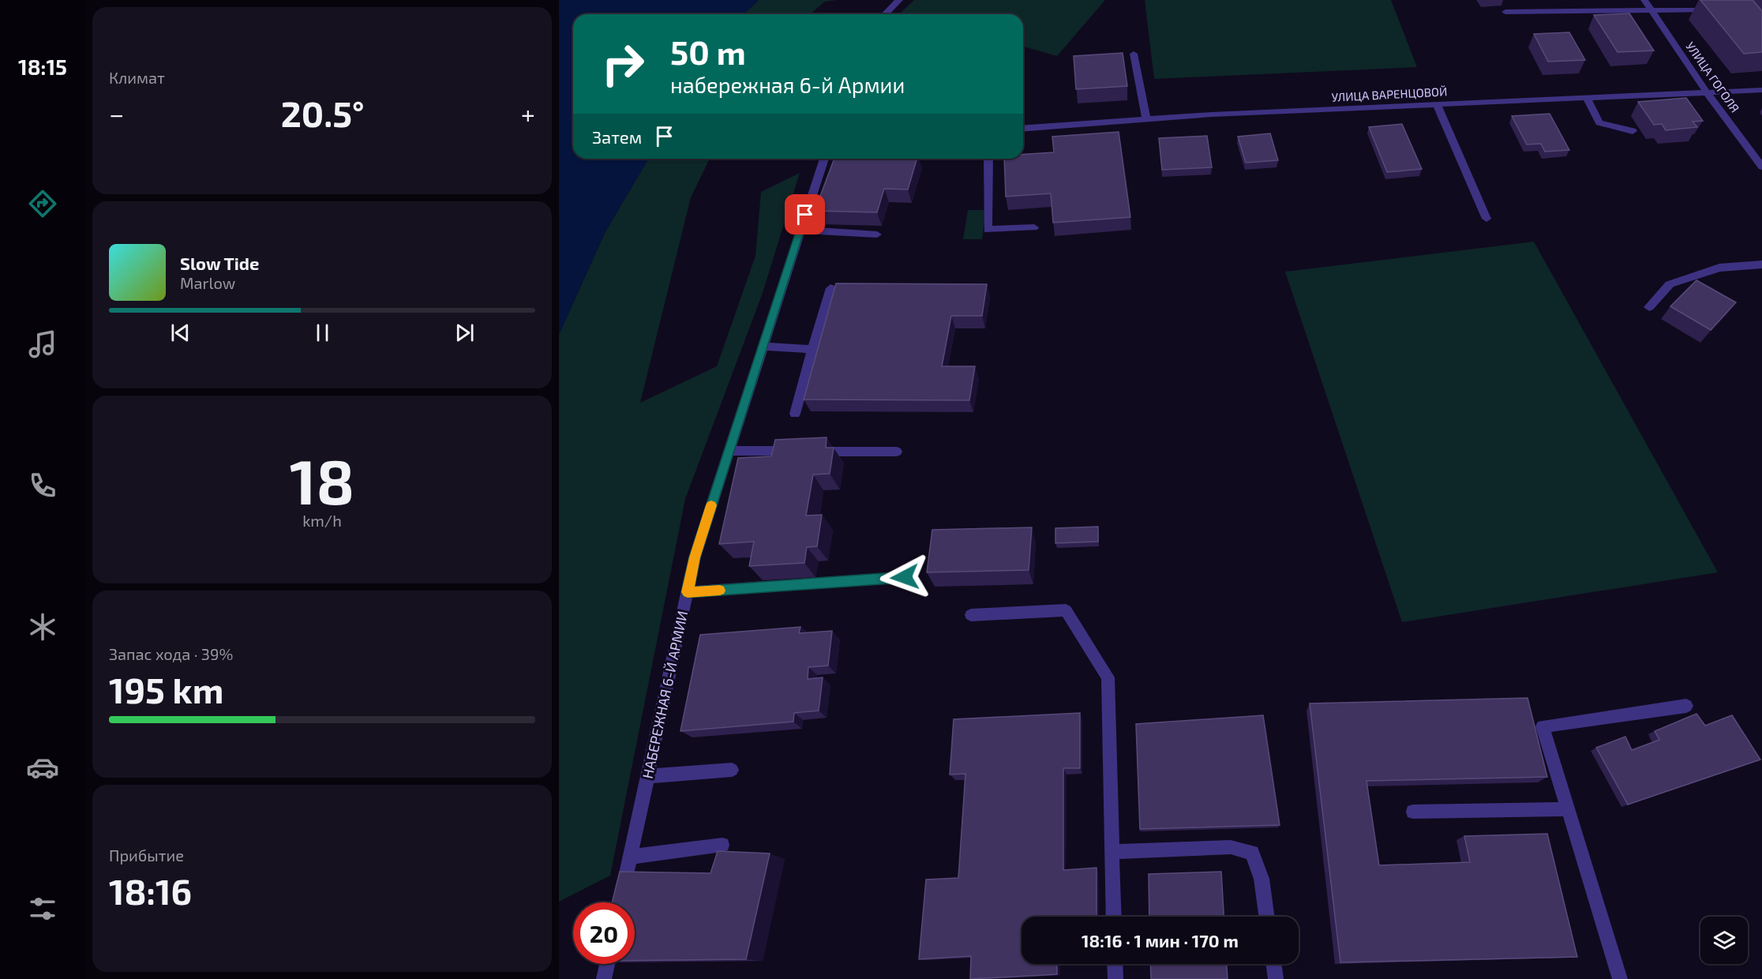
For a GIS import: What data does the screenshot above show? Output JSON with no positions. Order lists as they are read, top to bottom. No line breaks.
{"streets":{"street":["УЛИЦА ГОГОЛЯ","УЛИЦА ВАРЕНЦОВОЙ","НАБЕРЕЖНАЯ 6-Й АРМИИ"]},"crossings":[["УЛИЦА ГОГОЛЯ","УЛИЦА ВАРЕНЦОВОЙ"]],"page":{"tabs":"18:15","tile":["Климат",["18","km/h"],["Запас хода · 39%","195 km"],["Прибытие","18:16"]],"turn":["50 m","набережная 6-й Армии"],"heat":["−","20.5°","+"],"then":"Затем","song":["Slow Tide","Marlow"],"limit":"20","trip":"18:16 · 1 мин · 170 m"}}
